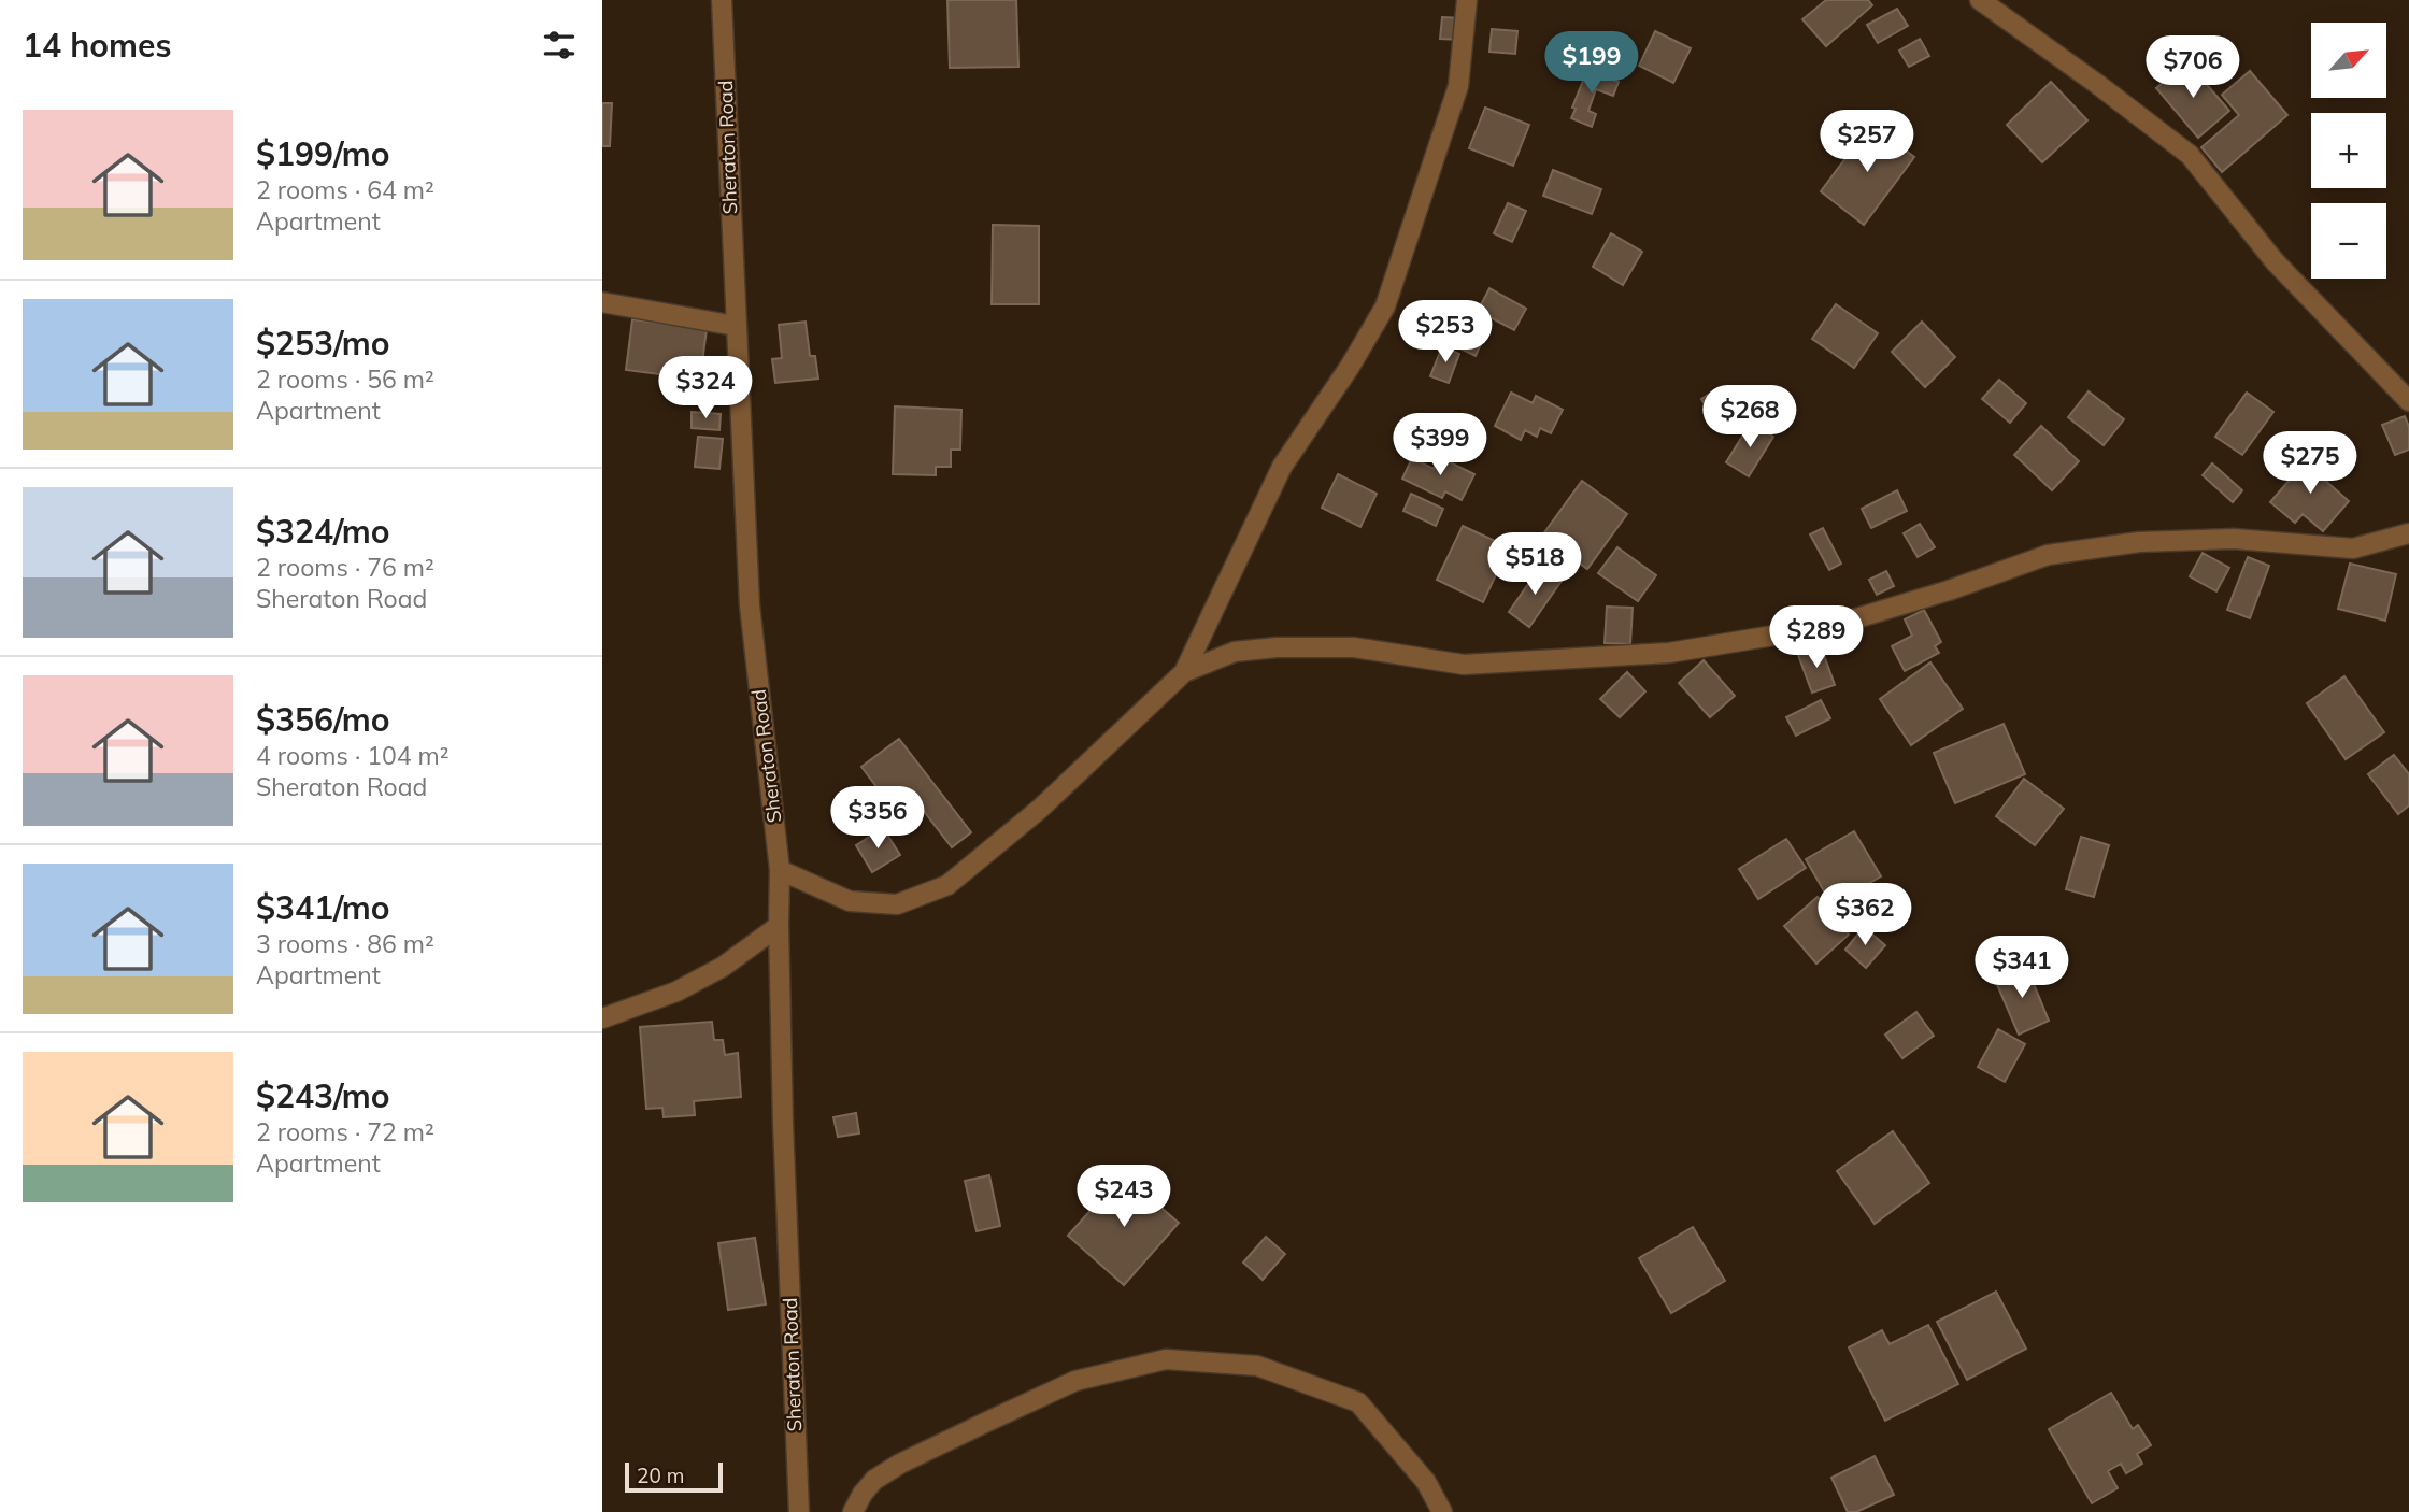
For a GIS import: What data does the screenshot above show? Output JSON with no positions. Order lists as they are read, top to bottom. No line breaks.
{"streets":{"street":["Sheraton Road"]},"scale_bar":"20 m","north":"top right","page":{"heading":"14 homes","map_buttons":["+","−"],"price":["$199","$706","$257","$253","$324","$268","$399","$275","$518","$289","$356","$362","$341","$243"],"list":[{"name":"$199/mo","note":"2 rooms · 64 m² · Apartment"},{"name":"$253/mo","note":"2 rooms · 56 m² · Apartment"},{"name":"$324/mo","note":"2 rooms · 76 m² · Sheraton Road"},{"name":"$356/mo","note":"4 rooms · 104 m² · Sheraton Road"},{"name":"$341/mo","note":"3 rooms · 86 m² · Apartment"},{"name":"$243/mo","note":"2 rooms · 72 m² · Apartment"}],"scale":"20 m"}}
